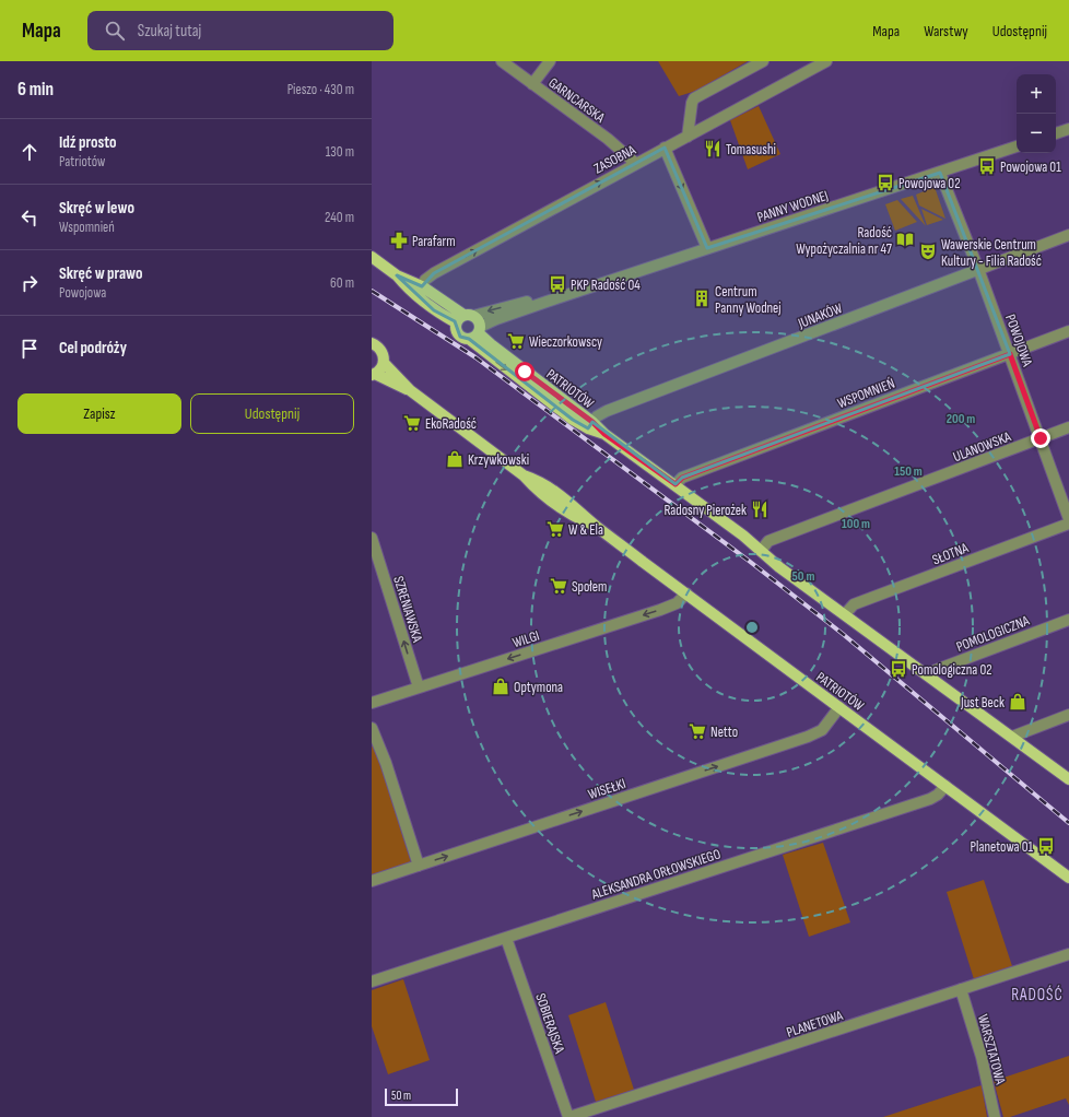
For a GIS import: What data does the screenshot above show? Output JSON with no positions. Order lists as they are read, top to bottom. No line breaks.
{"streets":{"main road":["PATRIOTÓW"],"street":["GARNCARSKA","ZASOBNA","PANNY WODNEJ","JUNAKÓW","POWOJOWA","WSPOMNIEŃ","ULANOWSKA","SŁOTNA","SZRENIAWSKA","POMOLOGICZNA","WILGI","WISEŁKI","ALEKSANDRA ORŁOWSKIEGO","SOBIERAJSKA","PLANETOWA","WARSZTATOWA"]},"crossings":[["GARNCARSKA","ZASOBNA"],["PANNY WODNEJ","POWOJOWA"],["PANNY WODNEJ","PATRIOTÓW"],["JUNAKÓW","POWOJOWA"],["JUNAKÓW","PATRIOTÓW"],["POWOJOWA","WSPOMNIEŃ"],["POWOJOWA","ULANOWSKA"],["PATRIOTÓW","WSPOMNIEŃ"],["PATRIOTÓW","ULANOWSKA"],["PATRIOTÓW","SŁOTNA"],["PATRIOTÓW","POMOLOGICZNA"],["PATRIOTÓW","WILGI"],["PATRIOTÓW","WISEŁKI"],["PATRIOTÓW","ALEKSANDRA ORŁOWSKIEGO"],["SZRENIAWSKA","WILGI"],["ALEKSANDRA ORŁOWSKIEGO","SOBIERAJSKA"],["SOBIERAJSKA","PLANETOWA"],["PLANETOWA","WARSZTATOWA"]],"one_way":["ZASOBNA","SZRENIAWSKA","WILGI","WISEŁKI"],"districts":["RADOŚĆ"],"places":{"restaurant":["Tomasushi","Radosny Pierożek"],"bus stop":["Powojowa 01","Powojowa 02","PKP Radość 04","Pomologiczna 02","Planetowa 01"],"library":["Radość Wypożyczalnia nr 47"],"pharmacy":["Parafarm"],"theatre":["Wawerskie Centrum Kultury - Filia Radość"],"building":["Centrum Panny Wodnej"],"supermarket":["Wieczorkowscy","EkoRadość","W & Ela","Społem","Netto"],"shop":["Krzywkowski","Optymona","Just Beck"]},"scale_bar":"50 m","page":{"header":"Mapa","search":"Szukaj tutaj","nav":["Mapa","Warstwy","Udostępnij"],"heading":["6 min","Pieszo · 430 m"],"map_buttons":["+","−"],"list":[["Idź prosto","Patriotów","130 m"],["Skręć w lewo","Wspomnień","240 m"],["Skręć w prawo","Powojowa","60 m"],"Cel podróży"],"buttons":["Zapisz","Udostępnij"],"scale":"50 m"},"rings":["200 m","150 m","100 m","50 m"]}
